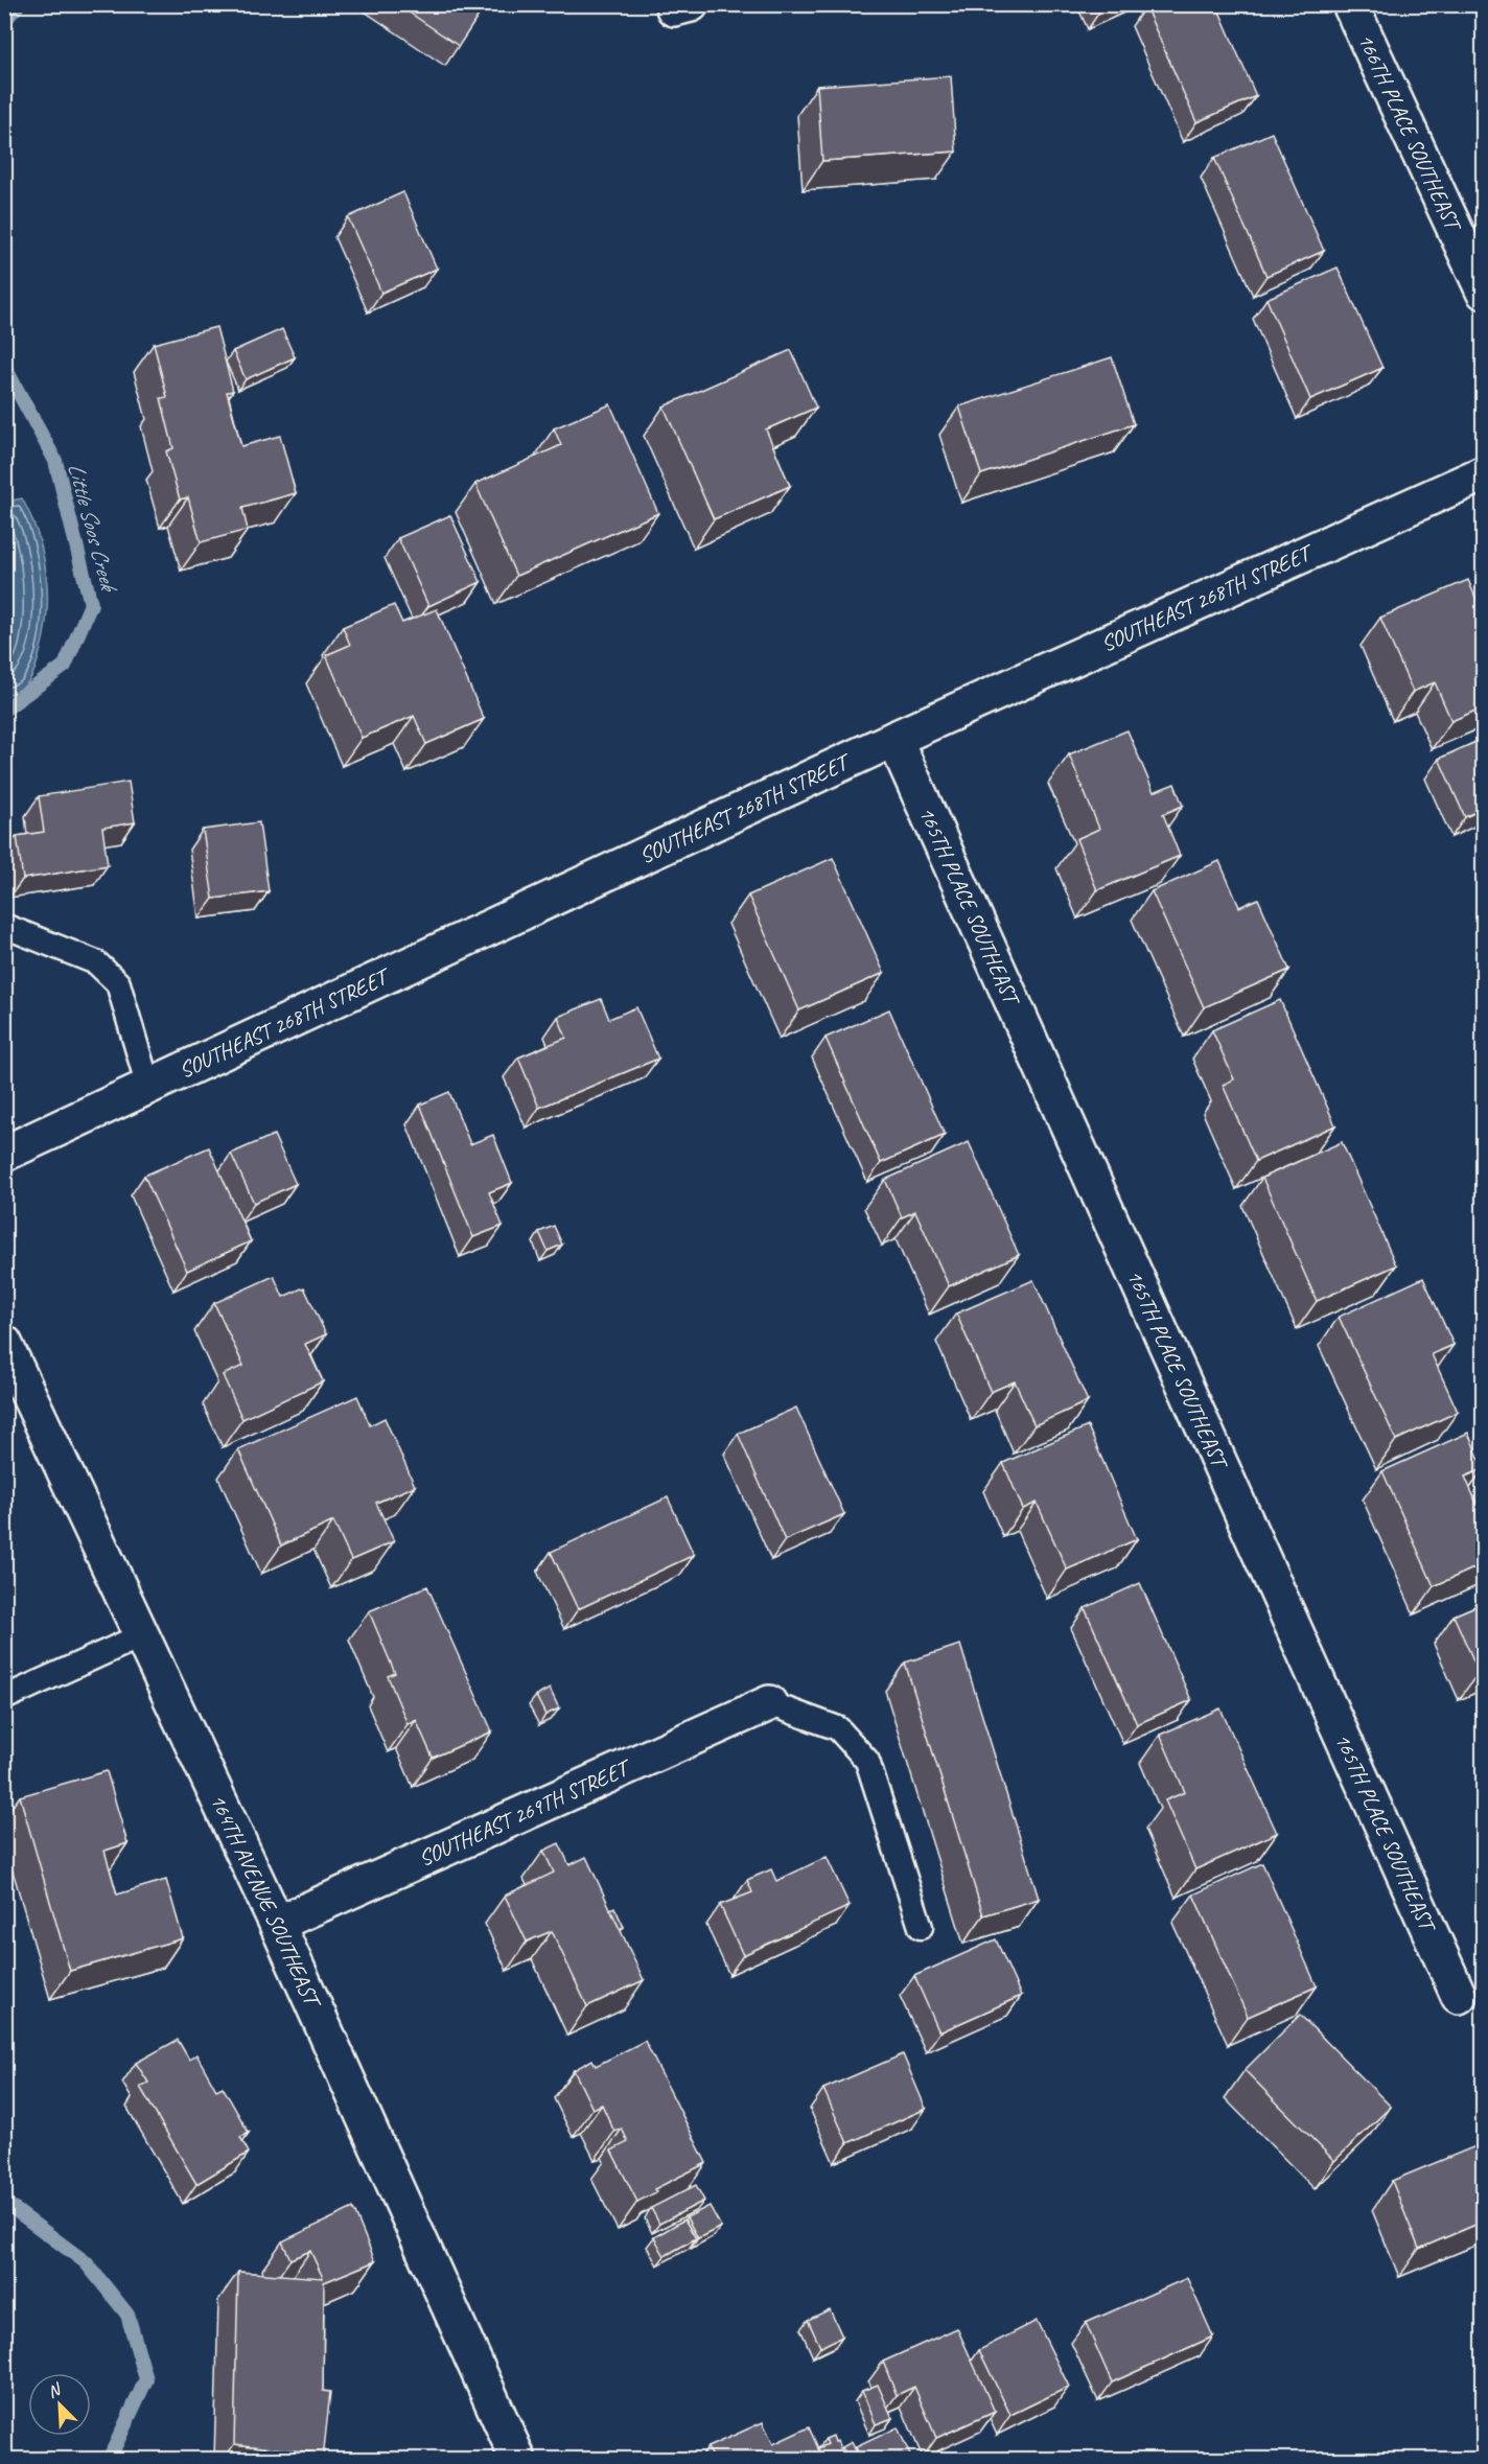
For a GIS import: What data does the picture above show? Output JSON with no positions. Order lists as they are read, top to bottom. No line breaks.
{"streets":{"street":["166TH PLACE SOUTHEAST","SOUTHEAST 268TH STREET","165TH PLACE SOUTHEAST","SOUTHEAST 269TH STREET","164TH AVENUE SOUTHEAST"]},"crossings":[["SOUTHEAST 268TH STREET","165TH PLACE SOUTHEAST"],["SOUTHEAST 269TH STREET","164TH AVENUE SOUTHEAST"]],"water":["Little Soos Creek"],"north":"top left"}
